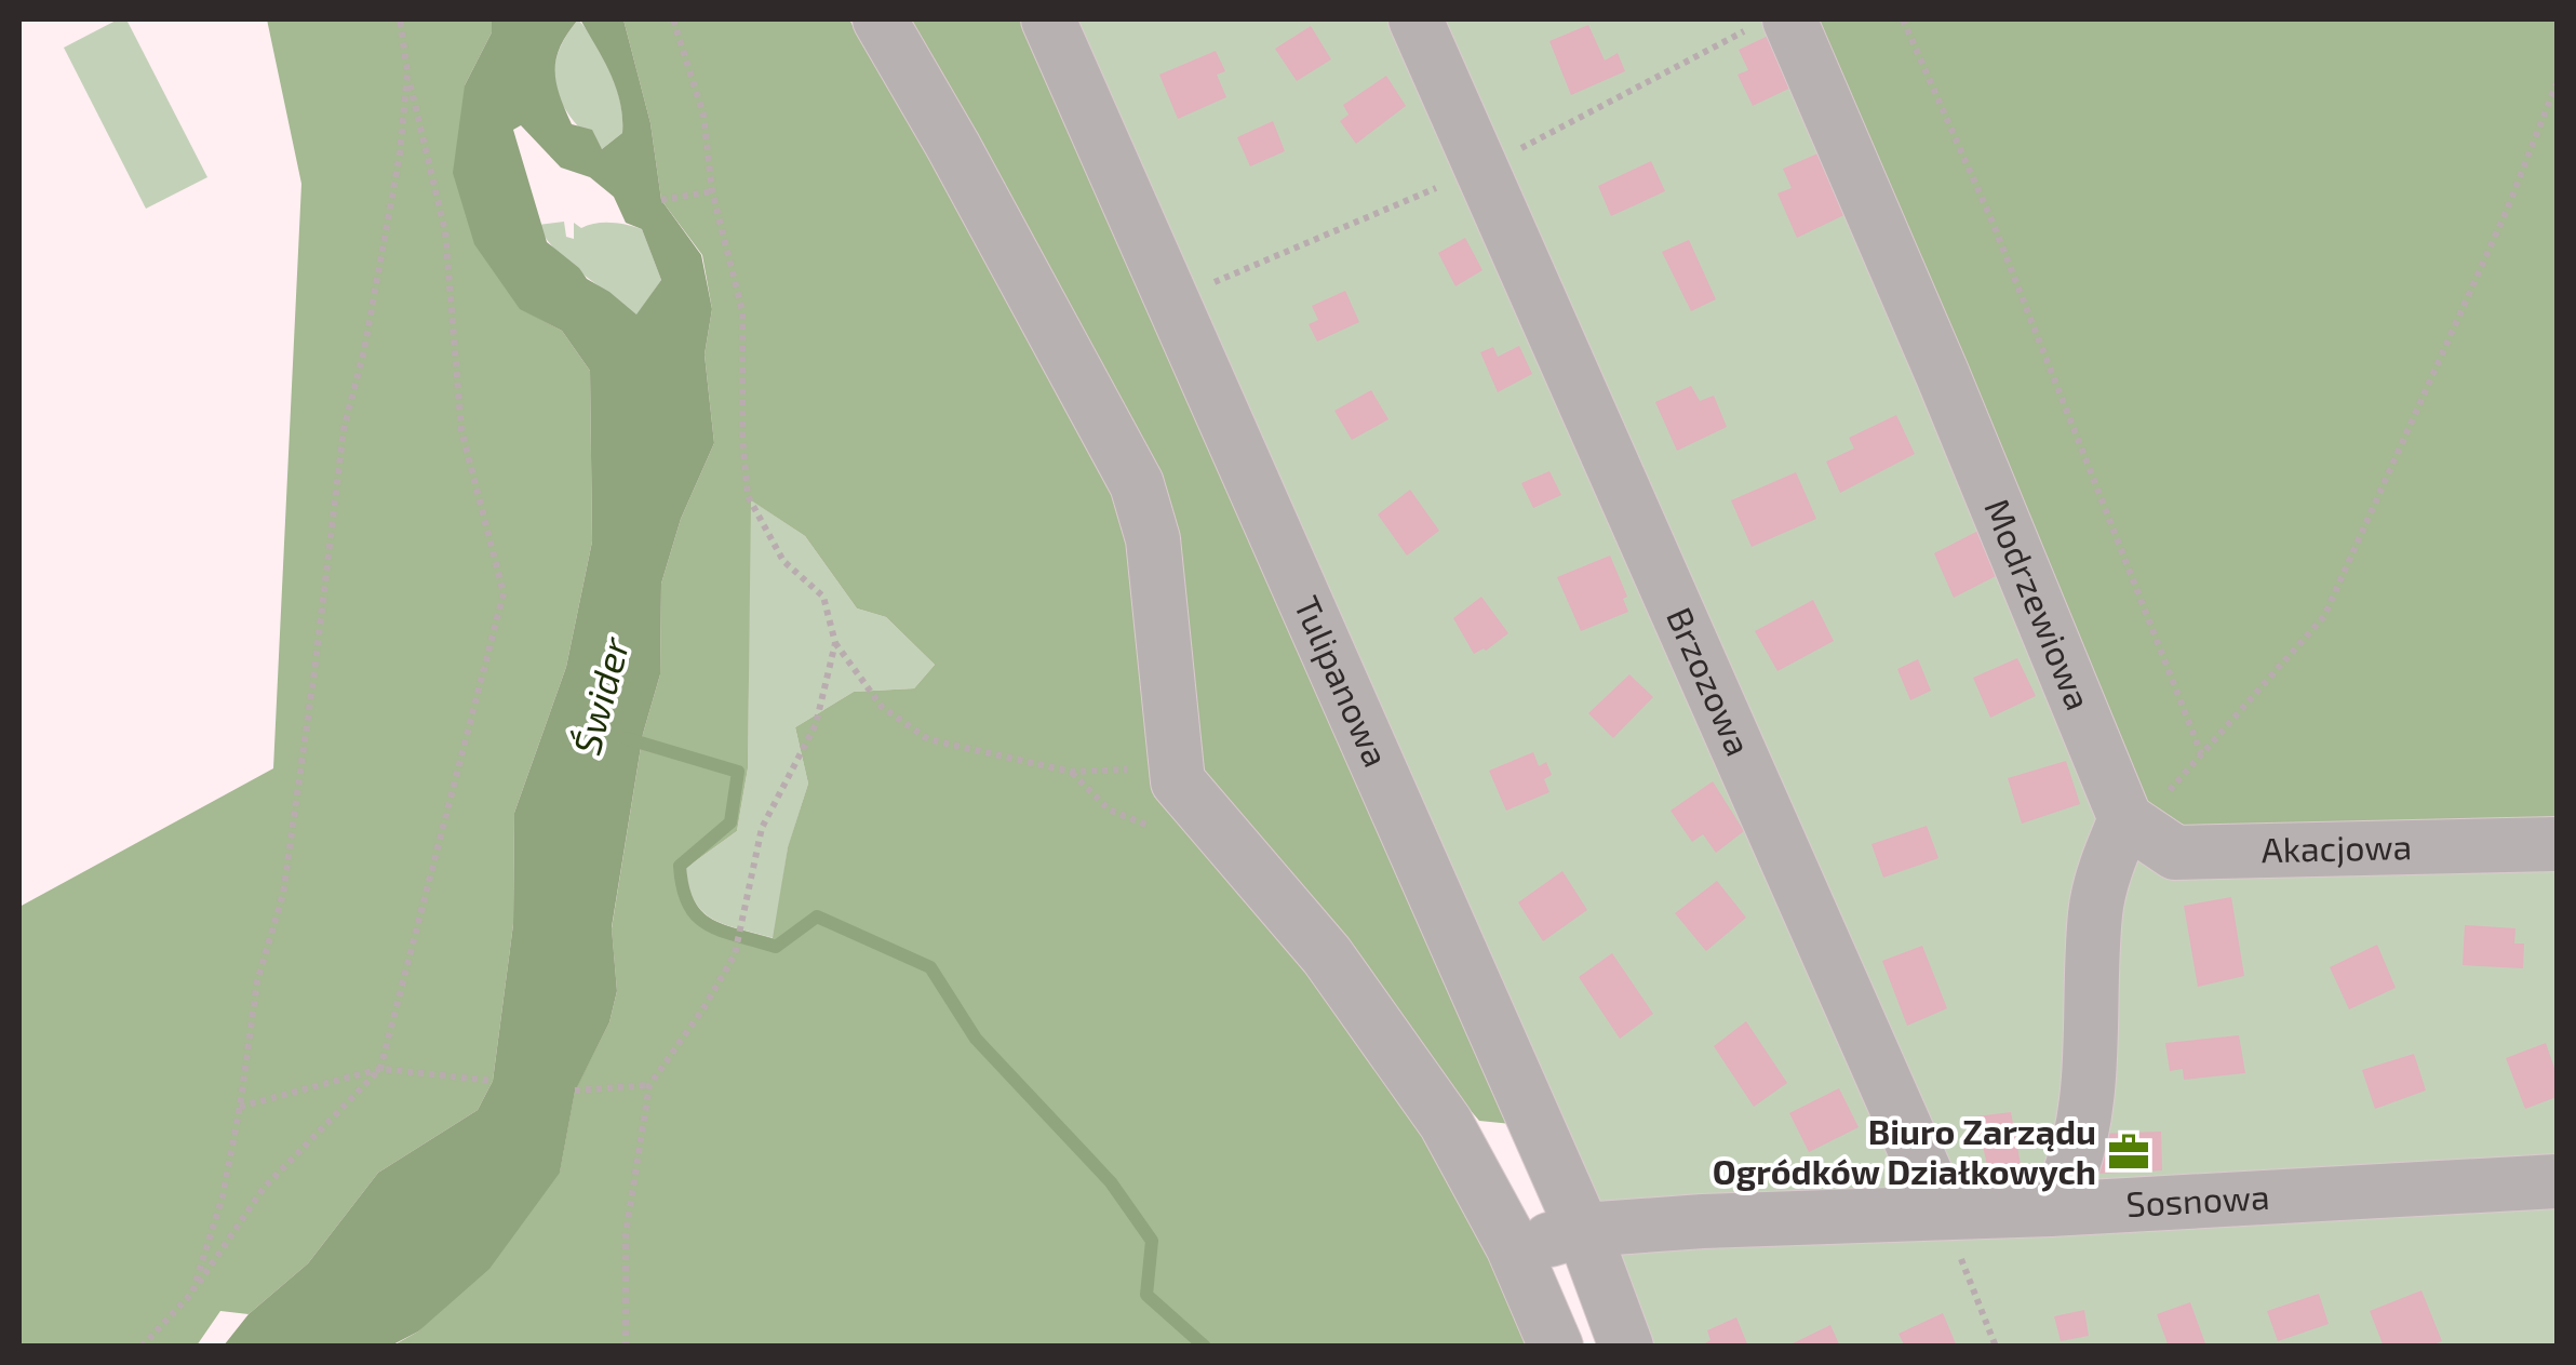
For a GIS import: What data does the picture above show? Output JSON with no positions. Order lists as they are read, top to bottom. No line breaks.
{"streets":{"street":["Modrzewiowa","Tulipanowa","Brzozowa","Akacjowa","Sosnowa"]},"crossings":[["Modrzewiowa","Akacjowa"],["Tulipanowa","Sosnowa"],["Brzozowa","Sosnowa"]],"water":["Świder"],"places":{"office":["Biuro Zarządu Ogródków Działkowych"]}}
